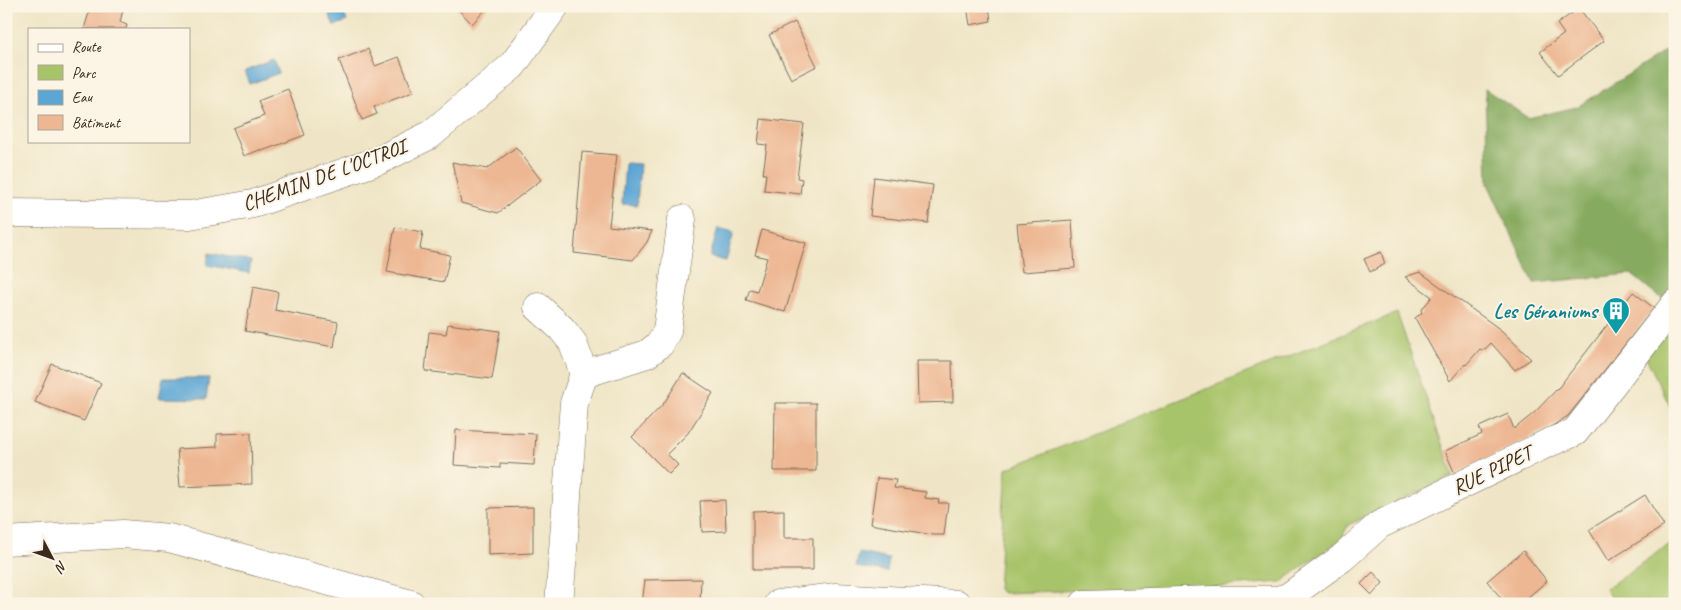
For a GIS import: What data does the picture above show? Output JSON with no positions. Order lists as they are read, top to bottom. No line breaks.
{"streets":{"street":["CHEMIN DE L'OCTROI","RUE PIPET"]},"places":{"building":["Les Géraniums"]},"legend":["Route","Parc","Eau","Bâtiment"],"north":"bottom right"}
